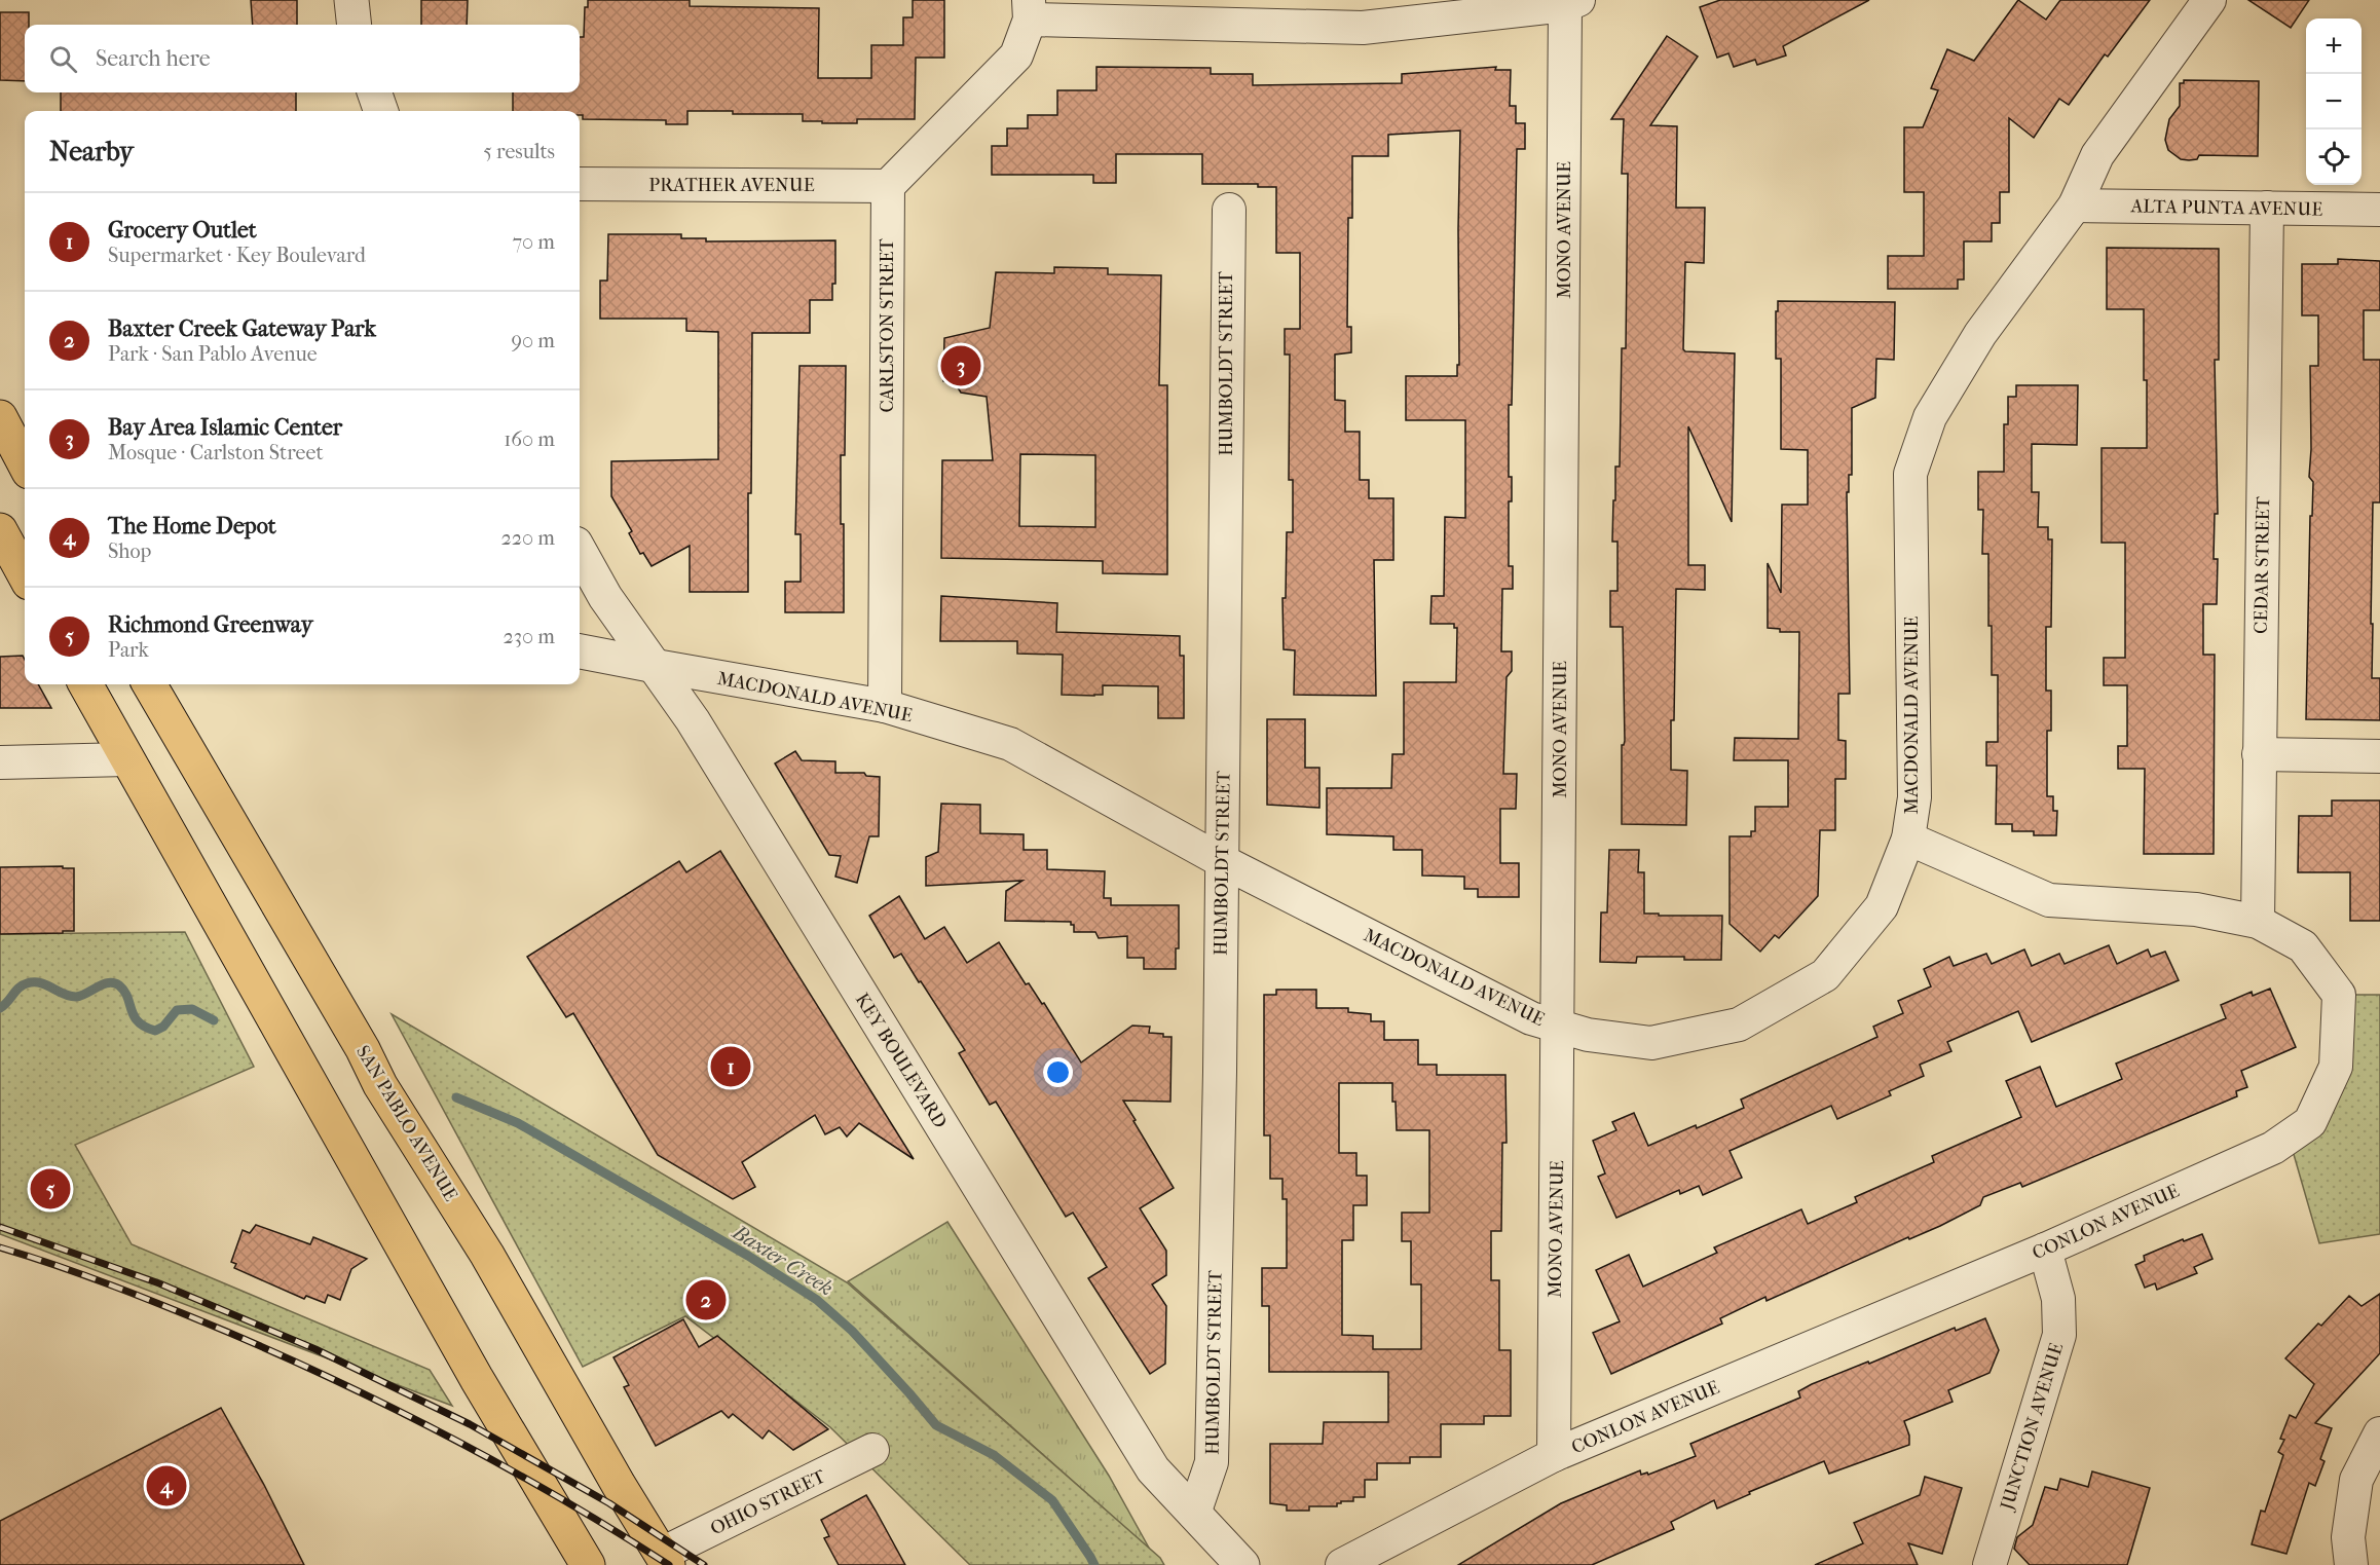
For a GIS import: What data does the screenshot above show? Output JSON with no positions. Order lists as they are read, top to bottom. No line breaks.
{"streets":{"main road":["SAN PABLO AVENUE"],"street":["PRATHER AVENUE","ALTA PUNTA AVENUE","MONO AVENUE","CARLSTON STREET","HUMBOLDT STREET","CEDAR STREET","MACDONALD AVENUE","KEY BOULEVARD","CONLON AVENUE","JUNCTION AVENUE","OHIO STREET"]},"crossings":[["PRATHER AVENUE","CARLSTON STREET"],["ALTA PUNTA AVENUE","CEDAR STREET"],["ALTA PUNTA AVENUE","MACDONALD AVENUE"],["MONO AVENUE","MACDONALD AVENUE"],["MONO AVENUE","CONLON AVENUE"],["CARLSTON STREET","MACDONALD AVENUE"],["HUMBOLDT STREET","MACDONALD AVENUE"],["HUMBOLDT STREET","KEY BOULEVARD"],["CEDAR STREET","CONLON AVENUE"],["MACDONALD AVENUE","KEY BOULEVARD"],["MACDONALD AVENUE","CONLON AVENUE"],["SAN PABLO AVENUE","OHIO STREET"],["CONLON AVENUE","JUNCTION AVENUE"]],"water":["Baxter Creek"],"page":{"map_buttons":["+","−"],"search":"Search here","heading":["Nearby","5 results"],"list":[{"mark":"1","name":"Grocery Outlet","note":"Supermarket · Key Boulevard","value":"70 m"},{"mark":"2","name":"Baxter Creek Gateway Park","note":"Park · San Pablo Avenue","value":"90 m"},{"mark":"3","name":"Bay Area Islamic Center","note":"Mosque · Carlston Street","value":"160 m"},{"mark":"4","name":"The Home Depot","note":"Shop","value":"220 m"},{"mark":"5","name":"Richmond Greenway","note":"Park","value":"230 m"}],"pins":["3","1","5","2","4"]}}
